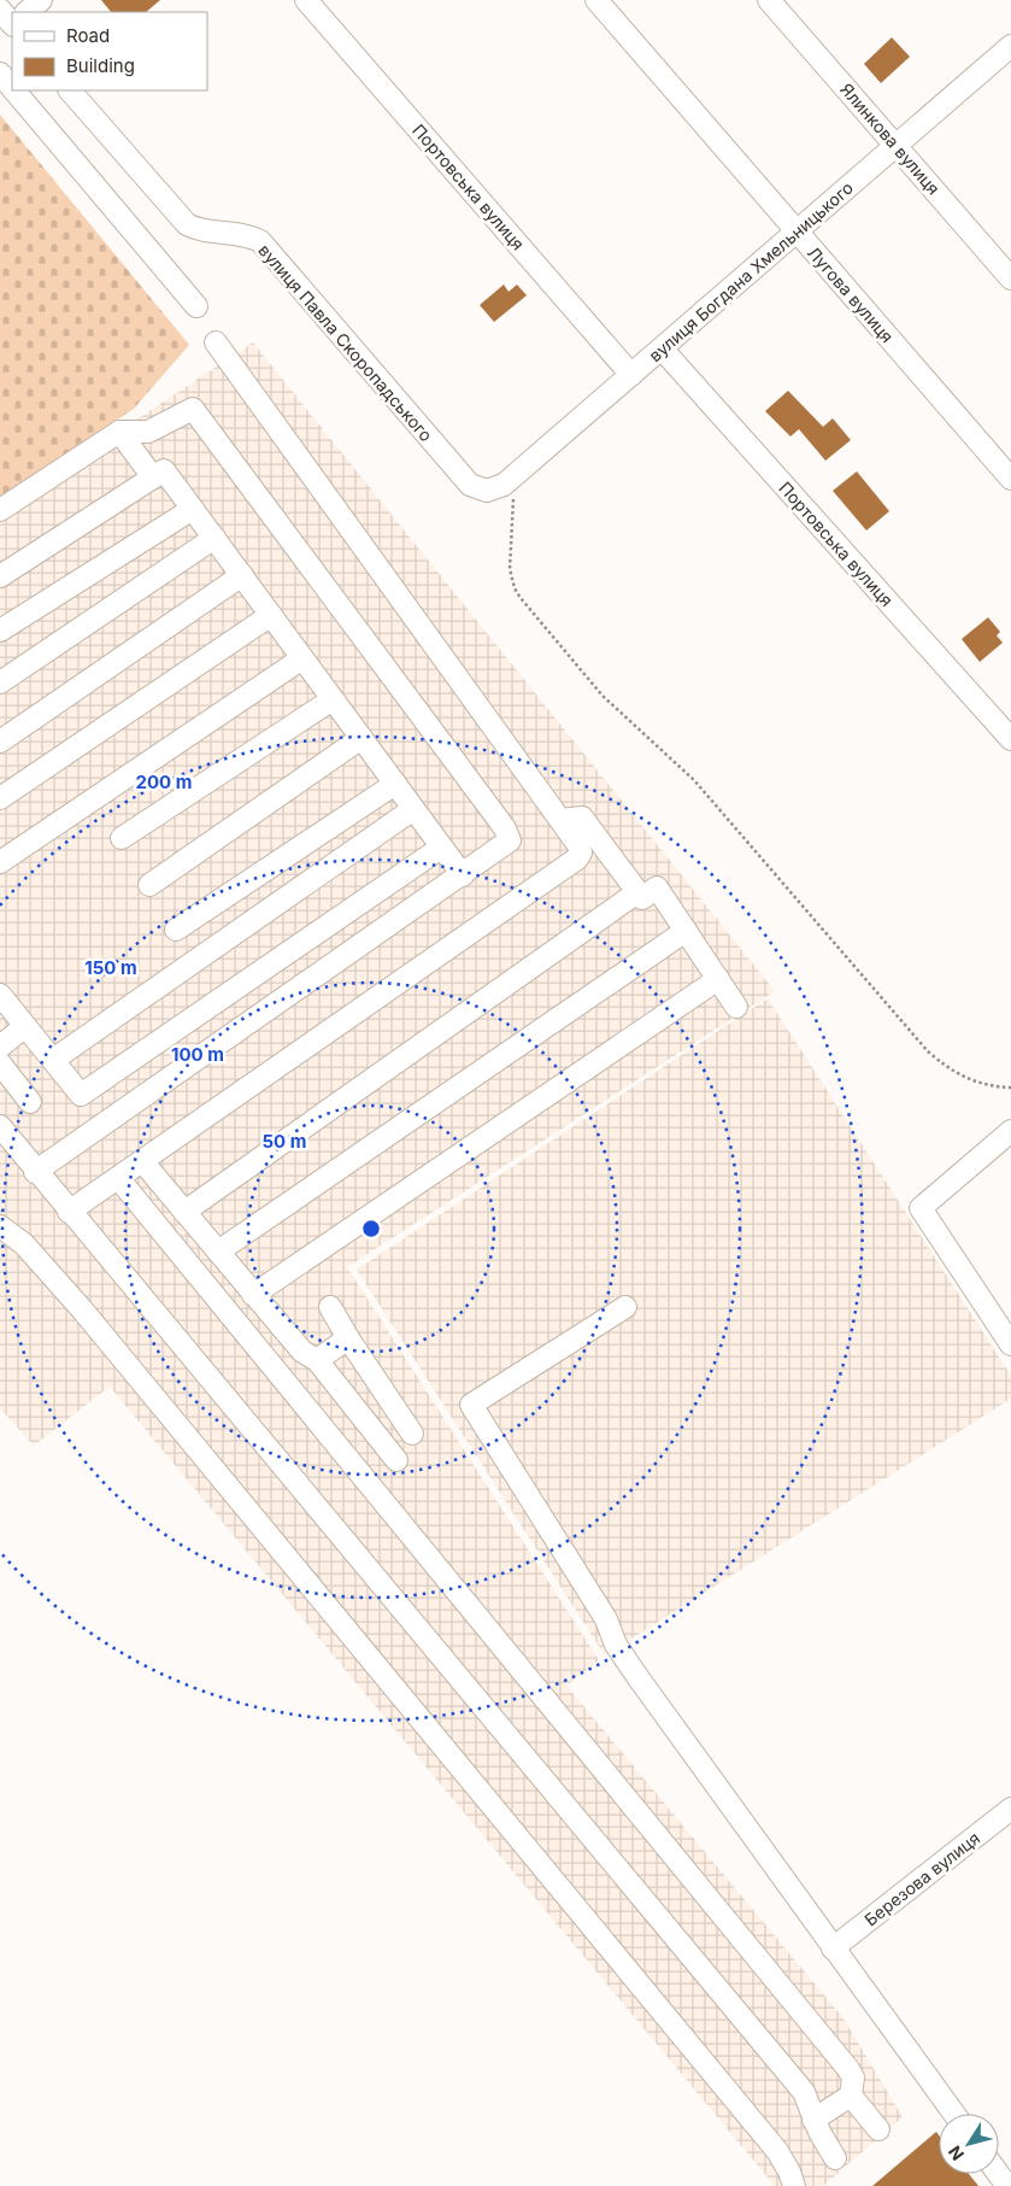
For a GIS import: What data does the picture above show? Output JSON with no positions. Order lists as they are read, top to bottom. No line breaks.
{"streets":{"street":["Ялинкова вулиця","Портовська вулиця","вулиця Богдана Хмельницького","Лугова вулиця","вулиця Павла Скоропадського","Березова вулиця"]},"crossings":[["Ялинкова вулиця","вулиця Богдана Хмельницького"],["Портовська вулиця","вулиця Богдана Хмельницького"],["вулиця Богдана Хмельницького","Лугова вулиця"],["вулиця Богдана Хмельницького","вулиця Павла Скоропадського"]],"legend":["Road","Building"],"north":"bottom left","rings":["200 m","150 m","100 m","50 m"]}
